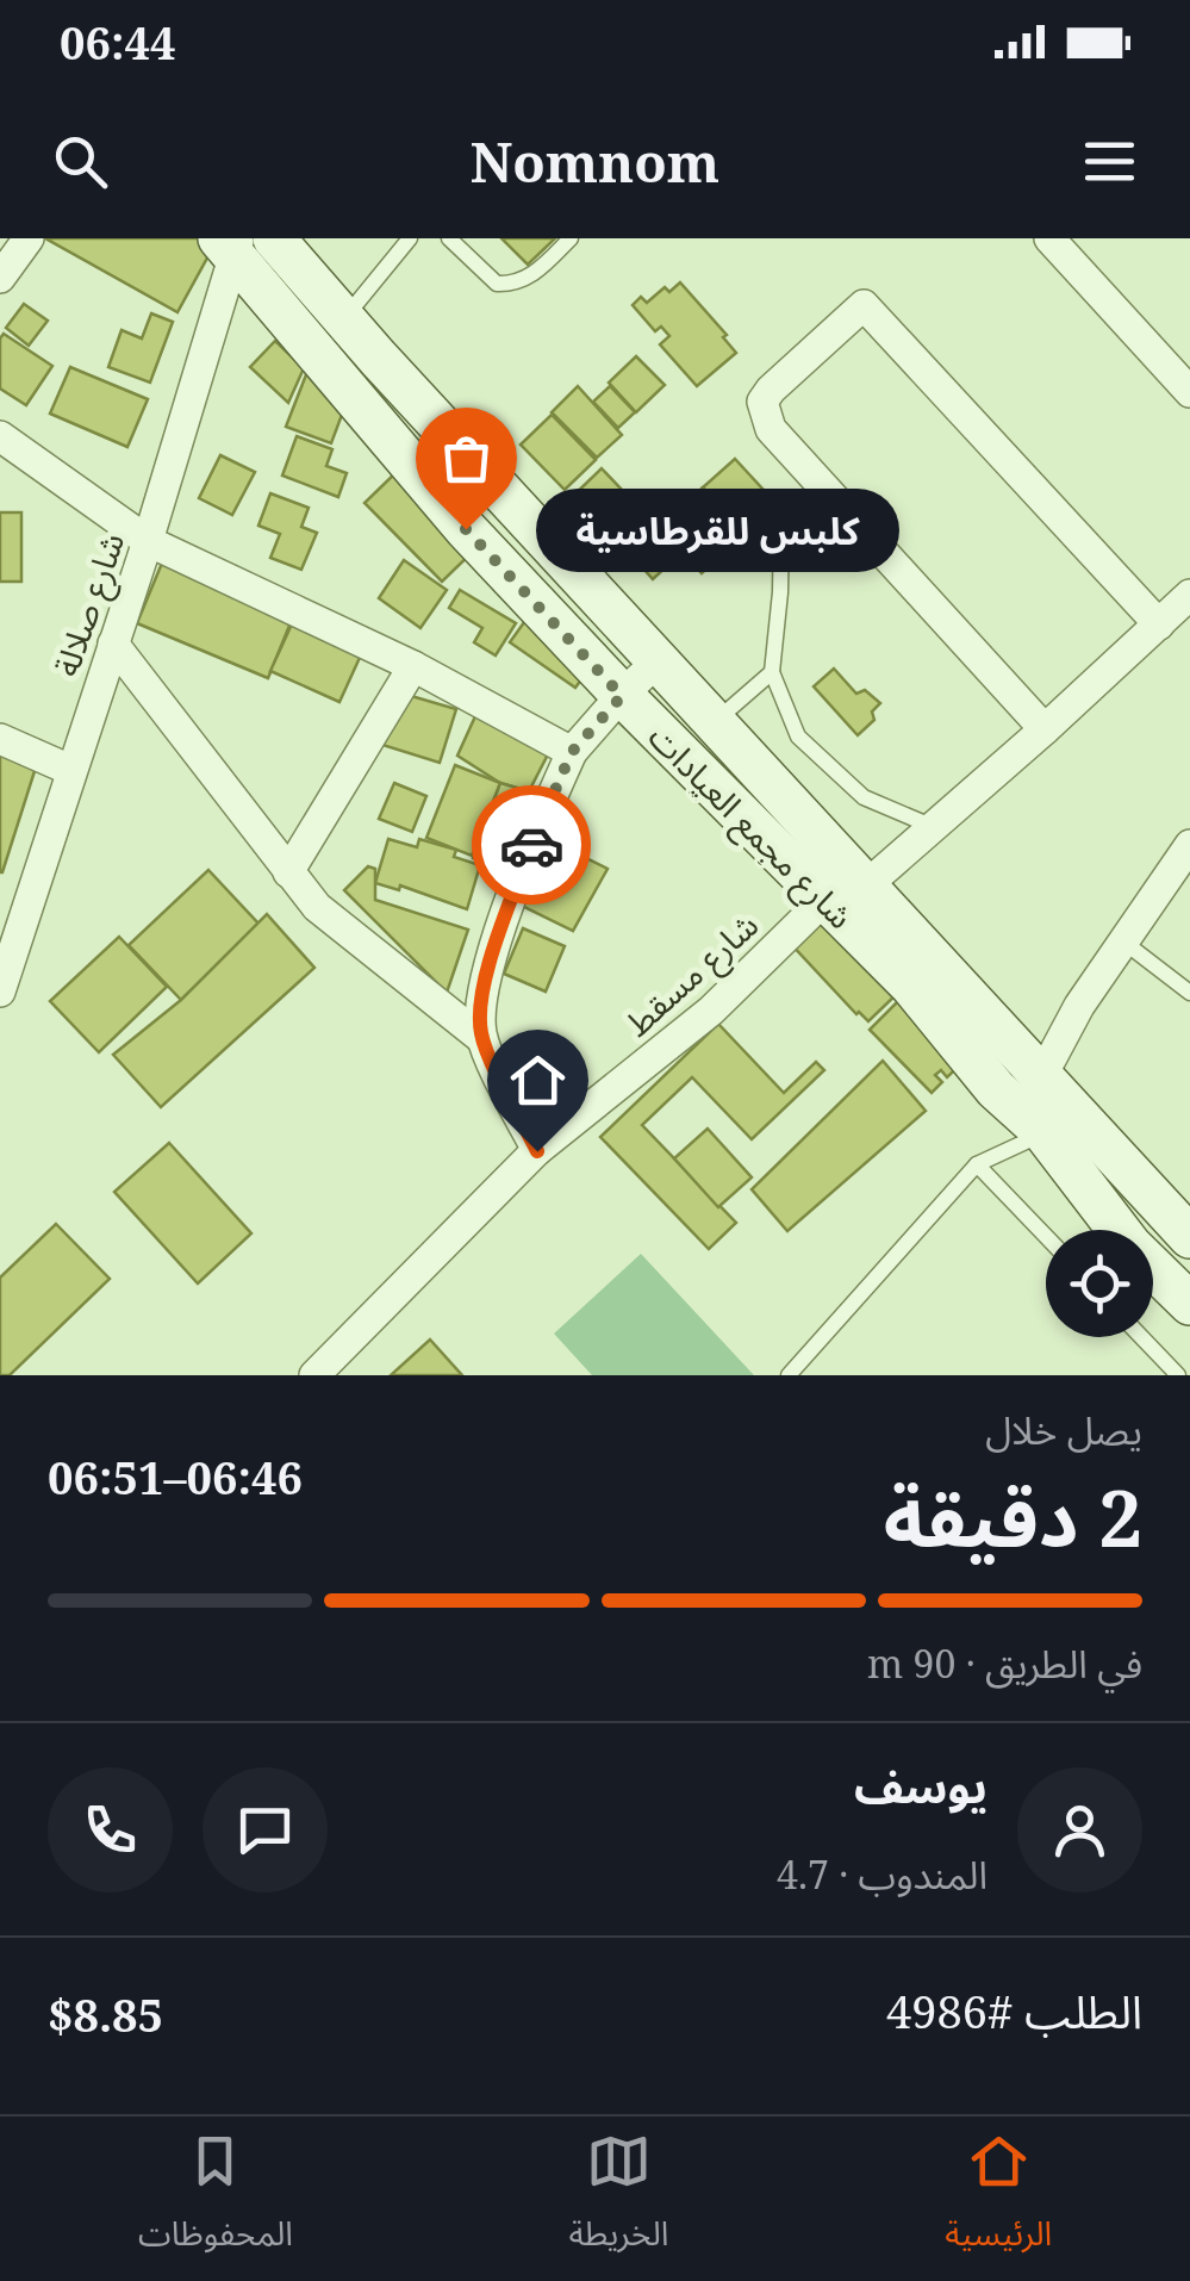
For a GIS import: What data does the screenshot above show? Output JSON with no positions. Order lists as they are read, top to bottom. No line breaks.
{"streets":{"main road":["شارع مجمع العيادات"],"street":["شارع صلالة","شارع مسقط"]},"crossings":[["شارع صلالة","شارع مجمع العيادات"],["شارع مجمع العيادات","شارع مسقط"]],"places":["كلبس للقرطاسية"],"page":{"status":"06:44","header":"Nomnom","bubble":"كلبس للقرطاسية","heading":["2 دقيقة","يصل خلال","06:46–06:51"],"panel":["يوسف","المندوب · 4.7","الطلب #4986","$8.85"],"bar":"في الطريق · 90 m","tabs":["الرئيسية","الخريطة","المحفوظات"]}}
